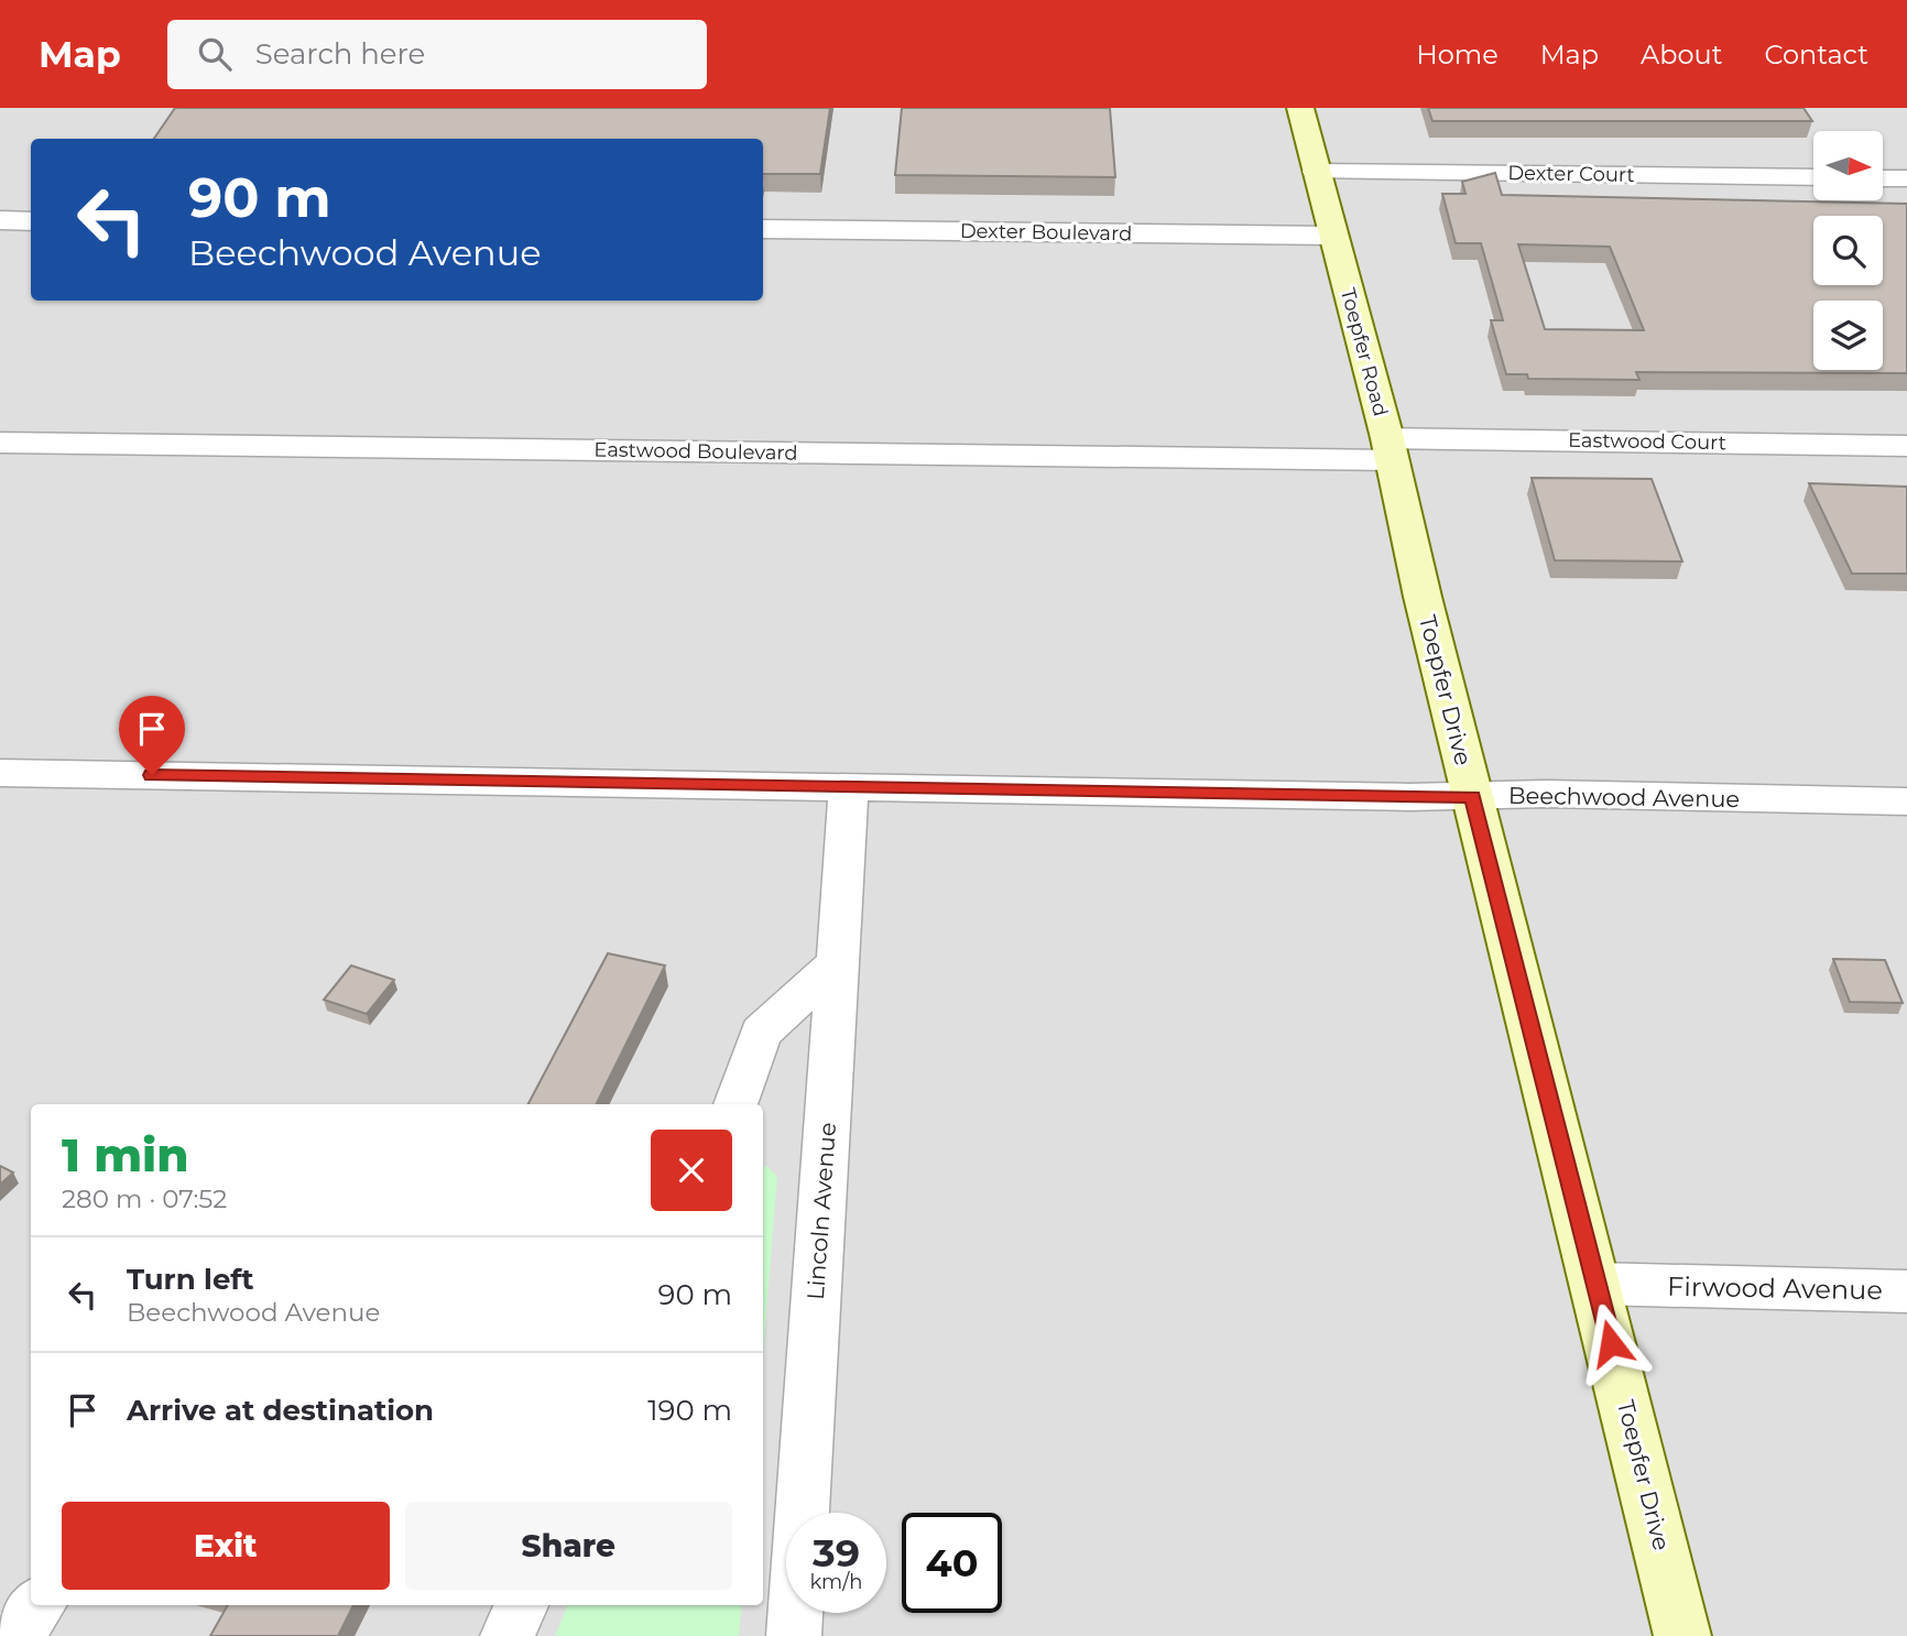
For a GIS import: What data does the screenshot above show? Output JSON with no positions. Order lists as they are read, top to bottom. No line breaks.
{"streets":{"street":["Dexter Court","Dexter Boulevard","Toepfer Road","Eastwood Court","Eastwood Boulevard","Toepfer Drive","Beechwood Avenue","Lincoln Avenue","Firwood Avenue"]},"crossings":[["Dexter Court","Toepfer Road"],["Dexter Boulevard","Toepfer Road"],["Toepfer Road","Eastwood Court"],["Toepfer Road","Eastwood Boulevard"],["Toepfer Road","Toepfer Drive"],["Eastwood Court","Eastwood Boulevard"],["Toepfer Drive","Beechwood Avenue"],["Toepfer Drive","Firwood Avenue"],["Beechwood Avenue","Lincoln Avenue"]],"north":"right","page":{"header":"Map","search":"Search here","nav":["Home","Map","About","Contact"],"turn":["90 m","Beechwood Avenue"],"heading":["1 min","280 m · 07:52"],"list":[{"name":"Turn left","note":"Beechwood Avenue","value":"90 m"},{"name":"Arrive at destination","value":"190 m"}],"buttons":["Exit","Share"],"speed":"39 km/h","limit":"40"}}
